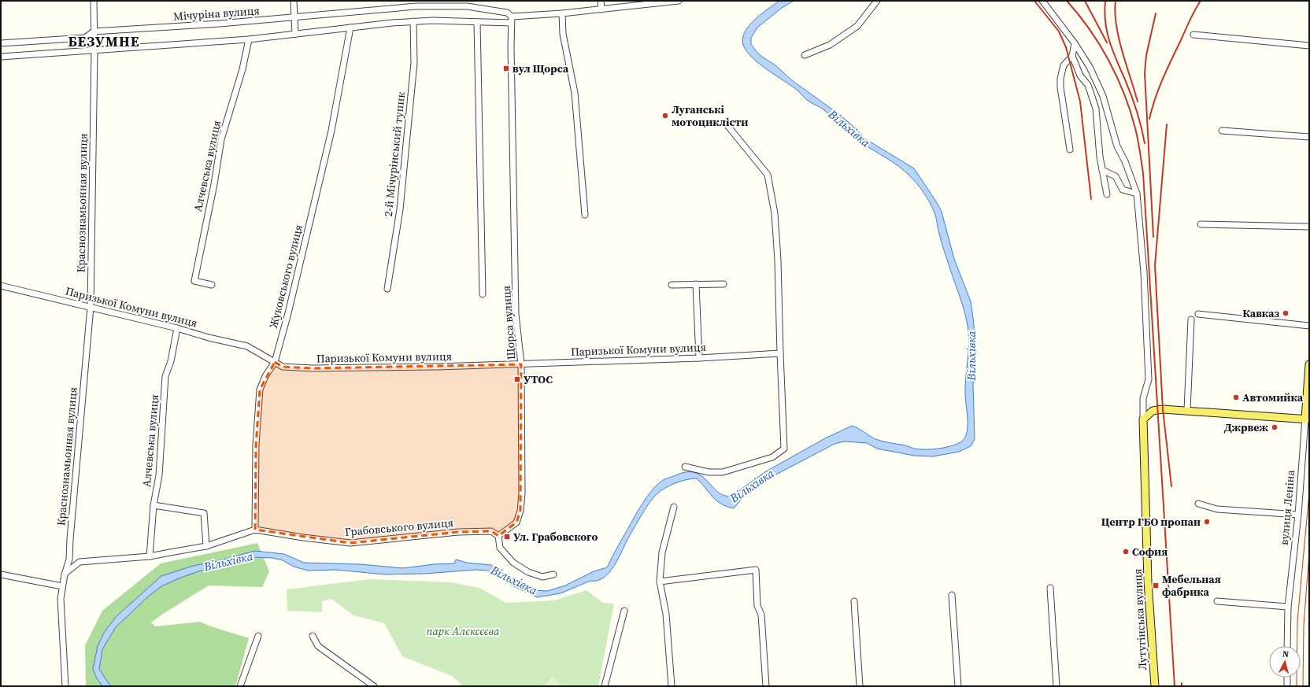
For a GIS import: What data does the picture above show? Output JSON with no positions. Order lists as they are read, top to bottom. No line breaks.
{"streets":{"main road":["вулиця Леніна","Лутугінська вулиця"],"street":["Мічуріна вулиця","2-й Мічурінський тупик","Алчевська вулиця","Краснознамьонная вулиця","Жуковського вулиця","Паризької Комуни вулиця","Щорса вулиця","Грабовського вулиця"]},"crossings":[["Мічуріна вулиця","Краснознамьонная вулиця"],["Мічуріна вулиця","Щорса вулиця"],["Алчевська вулиця","Паризької Комуни вулиця"],["Алчевська вулиця","Грабовського вулиця"],["Краснознамьонная вулиця","Паризької Комуни вулиця"],["Краснознамьонная вулиця","Грабовського вулиця"],["Жуковського вулиця","Паризької Комуни вулиця"],["Жуковського вулиця","Грабовського вулиця"],["Паризької Комуни вулиця","Щорса вулиця"],["Щорса вулиця","Грабовського вулиця"]],"districts":["БЕЗУМНЕ"],"water":["Вільхівка"],"parks":["парк Алєксєєва"],"places":{"transit":["вул Щорса","УТОС","Ул. Грабовского","Мебельная фабрика"],"other":["Луганські мотоциклісти","Кавказ","Автомийка","Джрвеж","Центр ГБО пропан","София"]},"north":"top"}
